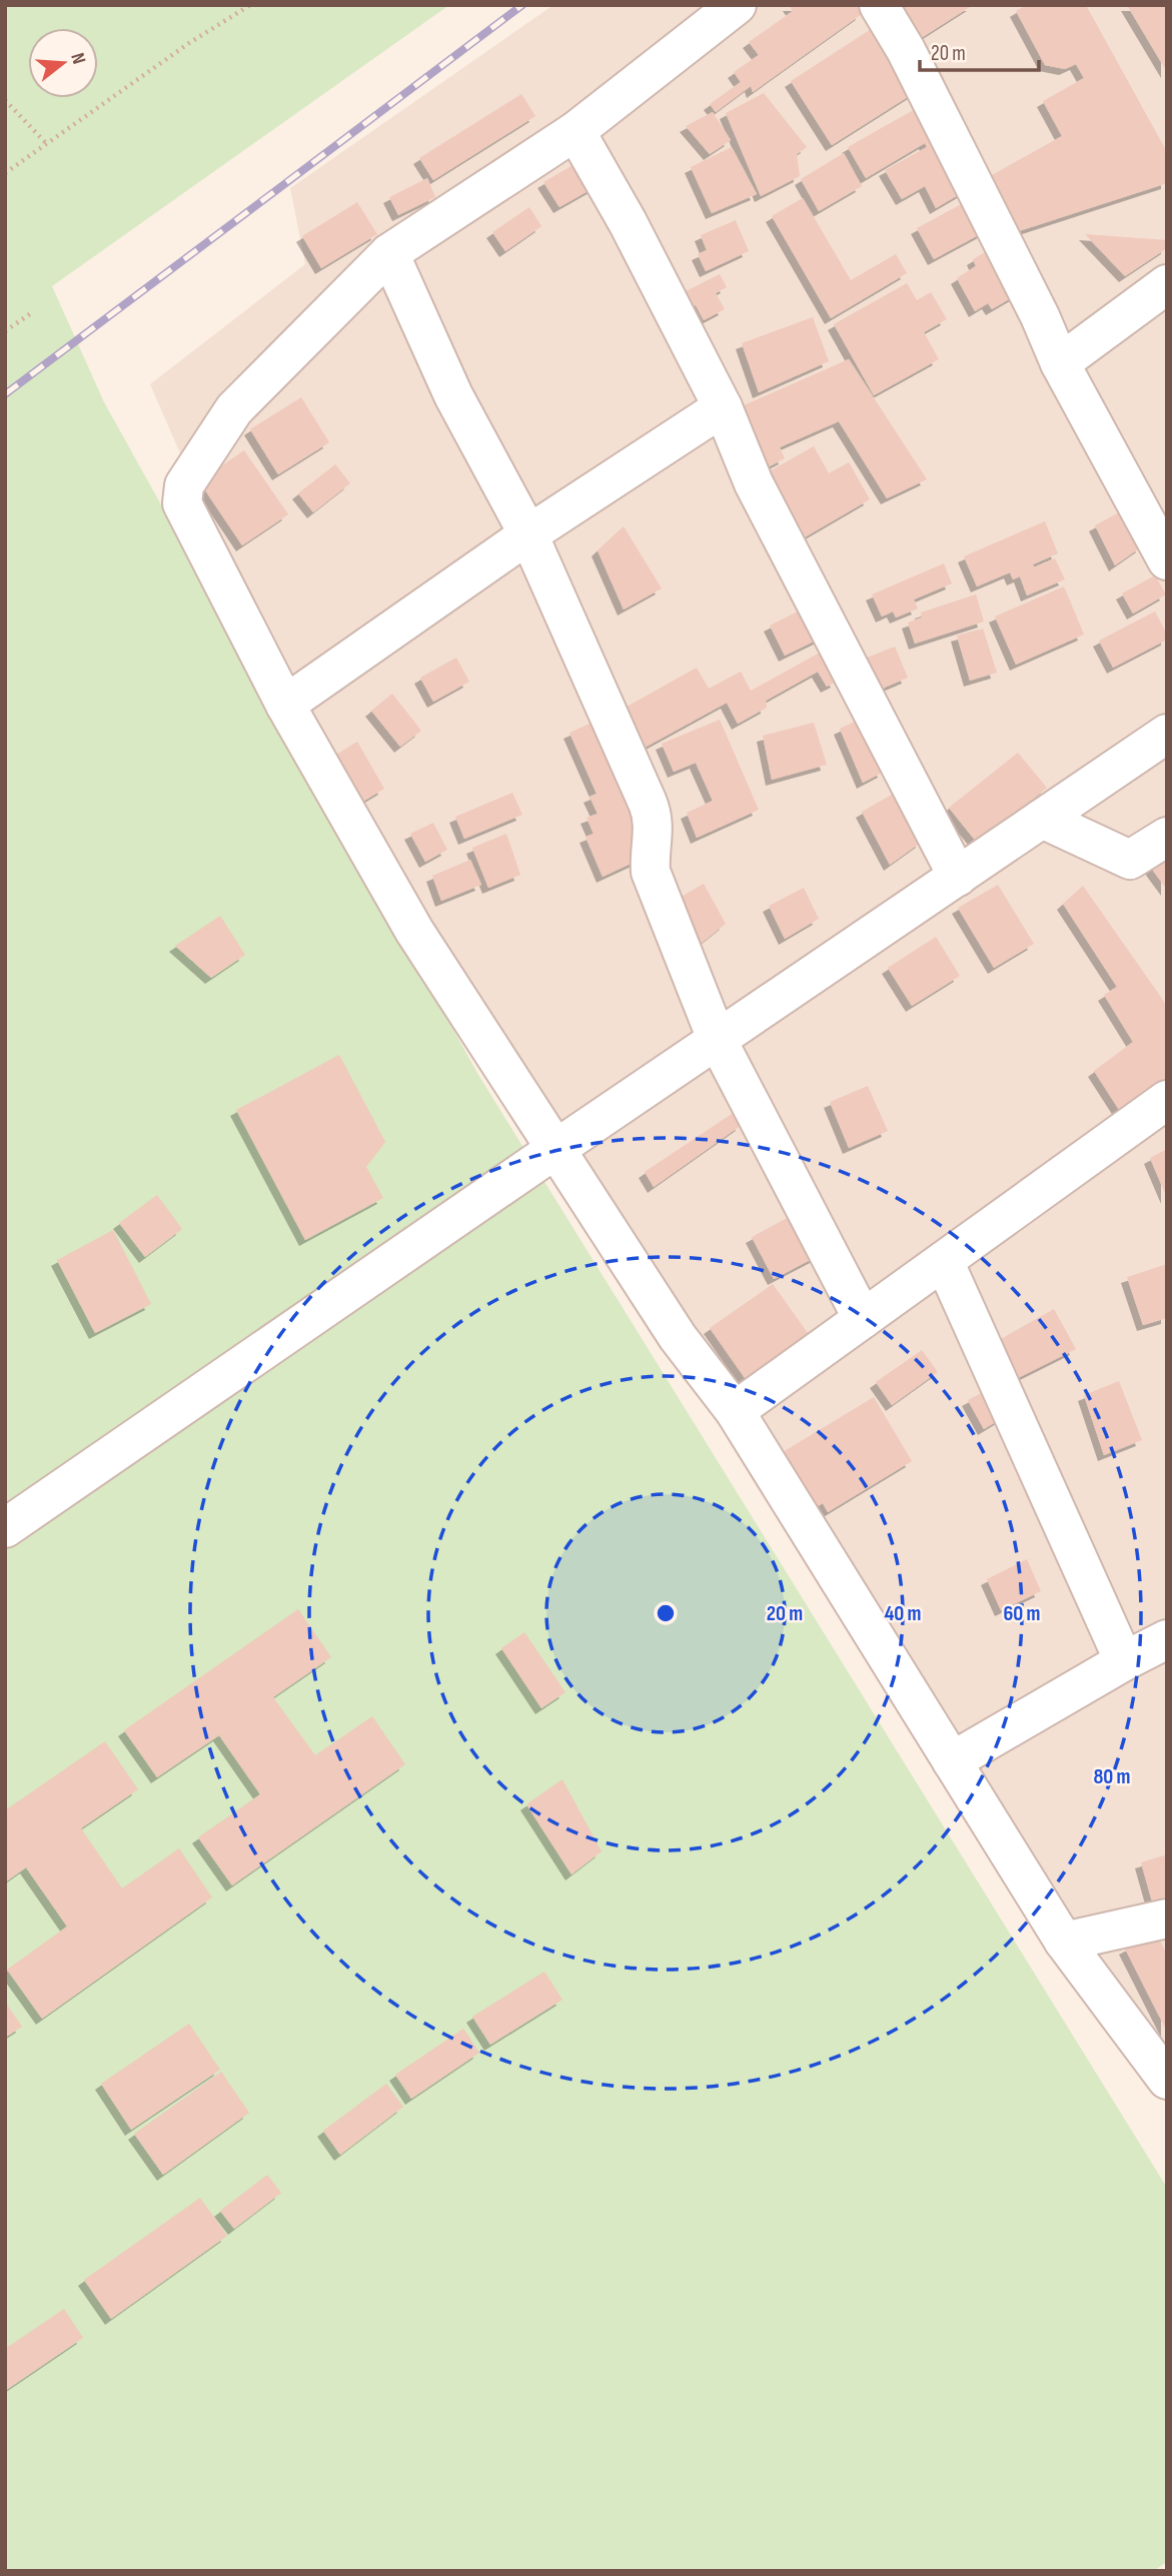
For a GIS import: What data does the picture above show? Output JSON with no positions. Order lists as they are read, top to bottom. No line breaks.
{"scale_bar":"20 m","north":"right","rings":["20 m","40 m","60 m","80 m"]}
